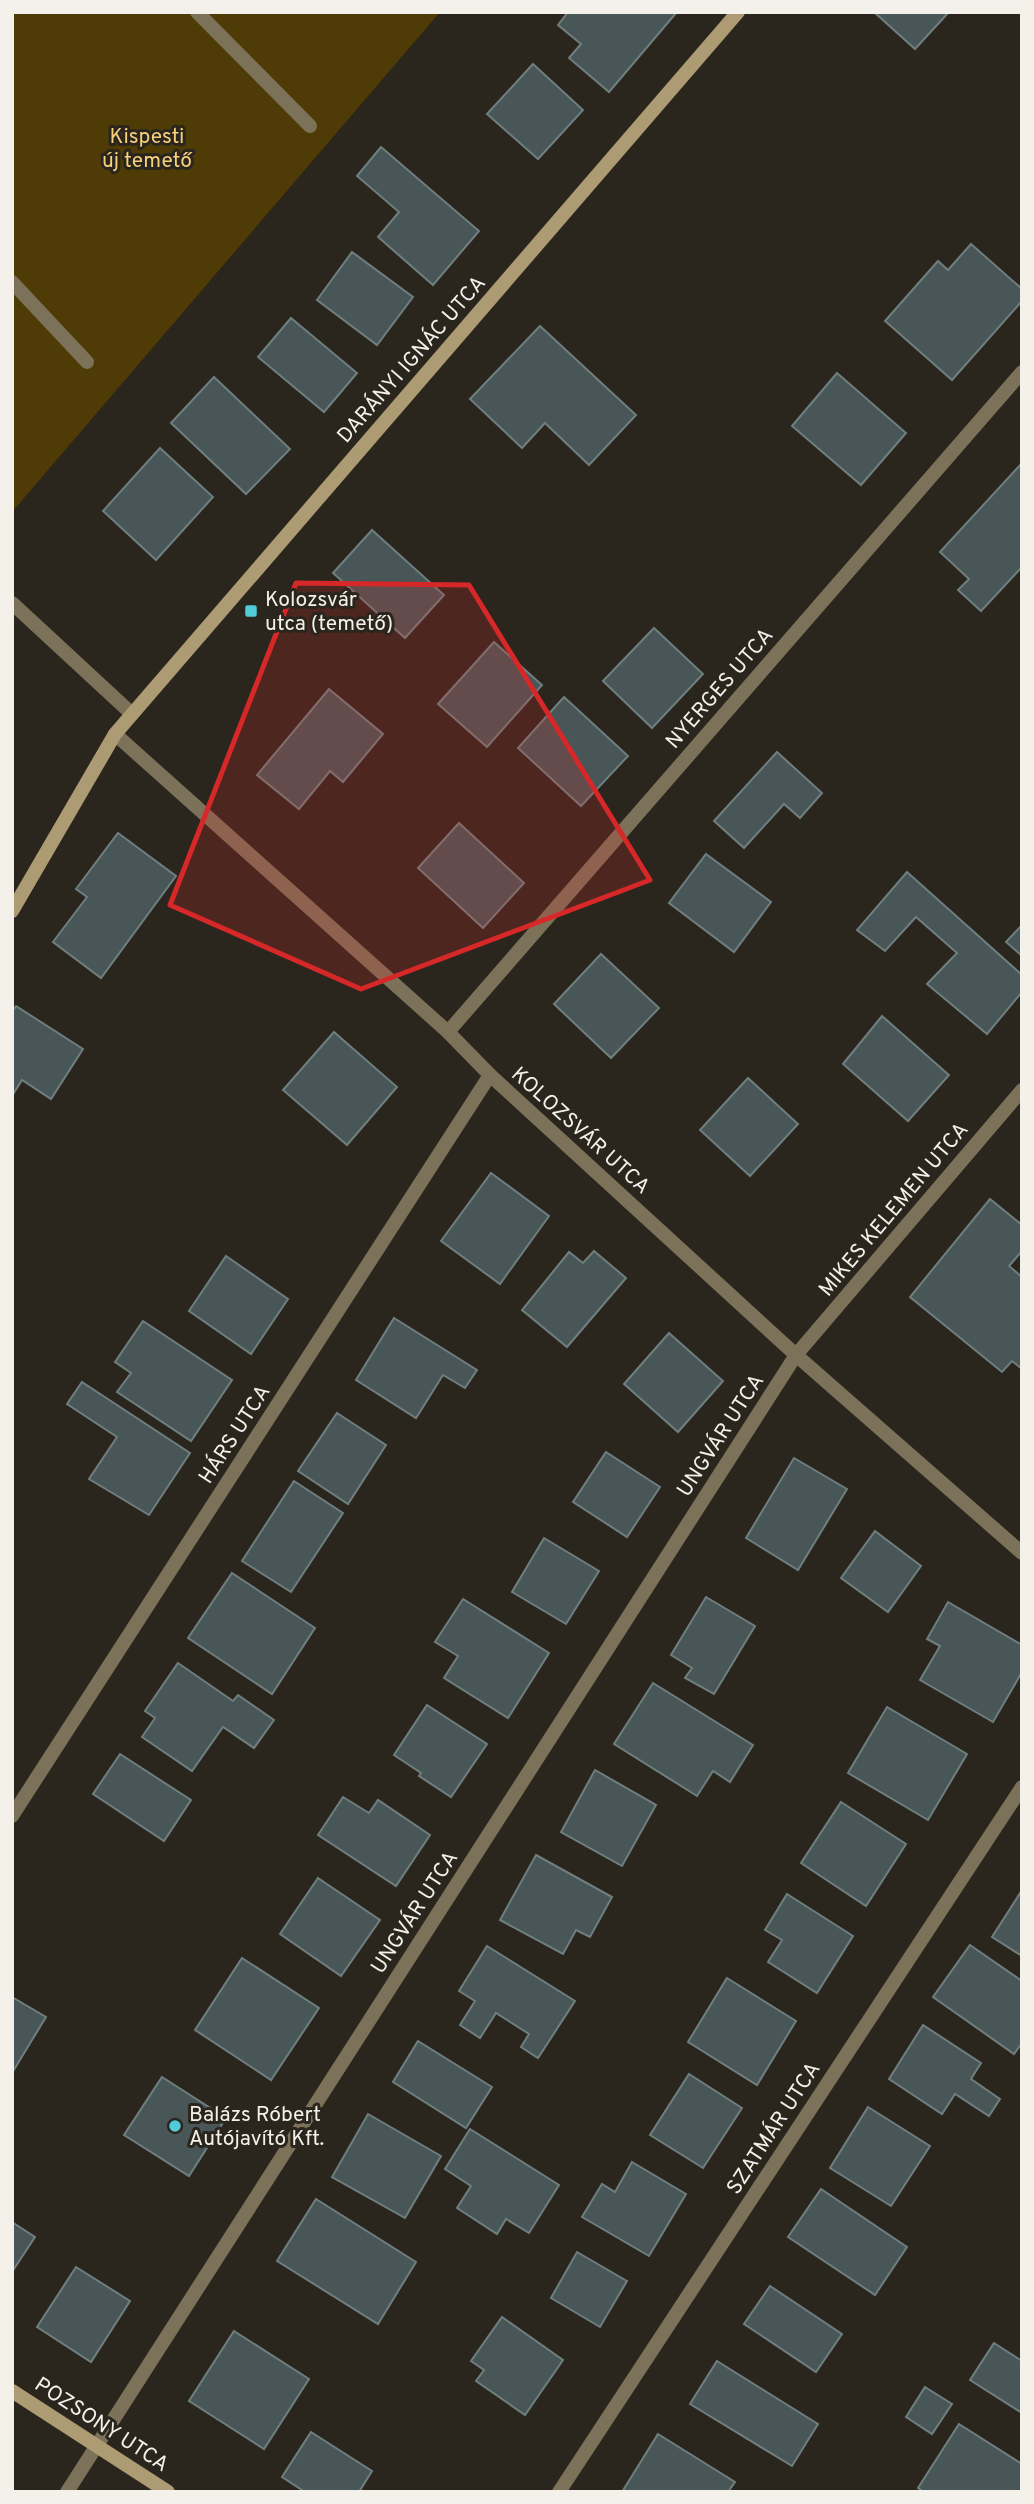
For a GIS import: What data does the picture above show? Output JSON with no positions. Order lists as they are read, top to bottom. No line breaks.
{"streets":{"street":["DARÁNYI IGNÁC UTCA","NYERGES UTCA","KOLOZSVÁR UTCA","MIKES KELEMEN UTCA","HÁRS UTCA","UNGVÁR UTCA","SZATMÁR UTCA","POZSONY UTCA"]},"crossings":[["DARÁNYI IGNÁC UTCA","KOLOZSVÁR UTCA"],["NYERGES UTCA","KOLOZSVÁR UTCA"],["KOLOZSVÁR UTCA","MIKES KELEMEN UTCA"],["KOLOZSVÁR UTCA","HÁRS UTCA"],["KOLOZSVÁR UTCA","UNGVÁR UTCA"],["MIKES KELEMEN UTCA","UNGVÁR UTCA"],["UNGVÁR UTCA","POZSONY UTCA"]],"parks":["Kispesti új temető"],"places":{"transit":["Kolozsvár utca (temető)"],"other":["Balázs Róbert Autójavító Kft."]}}
